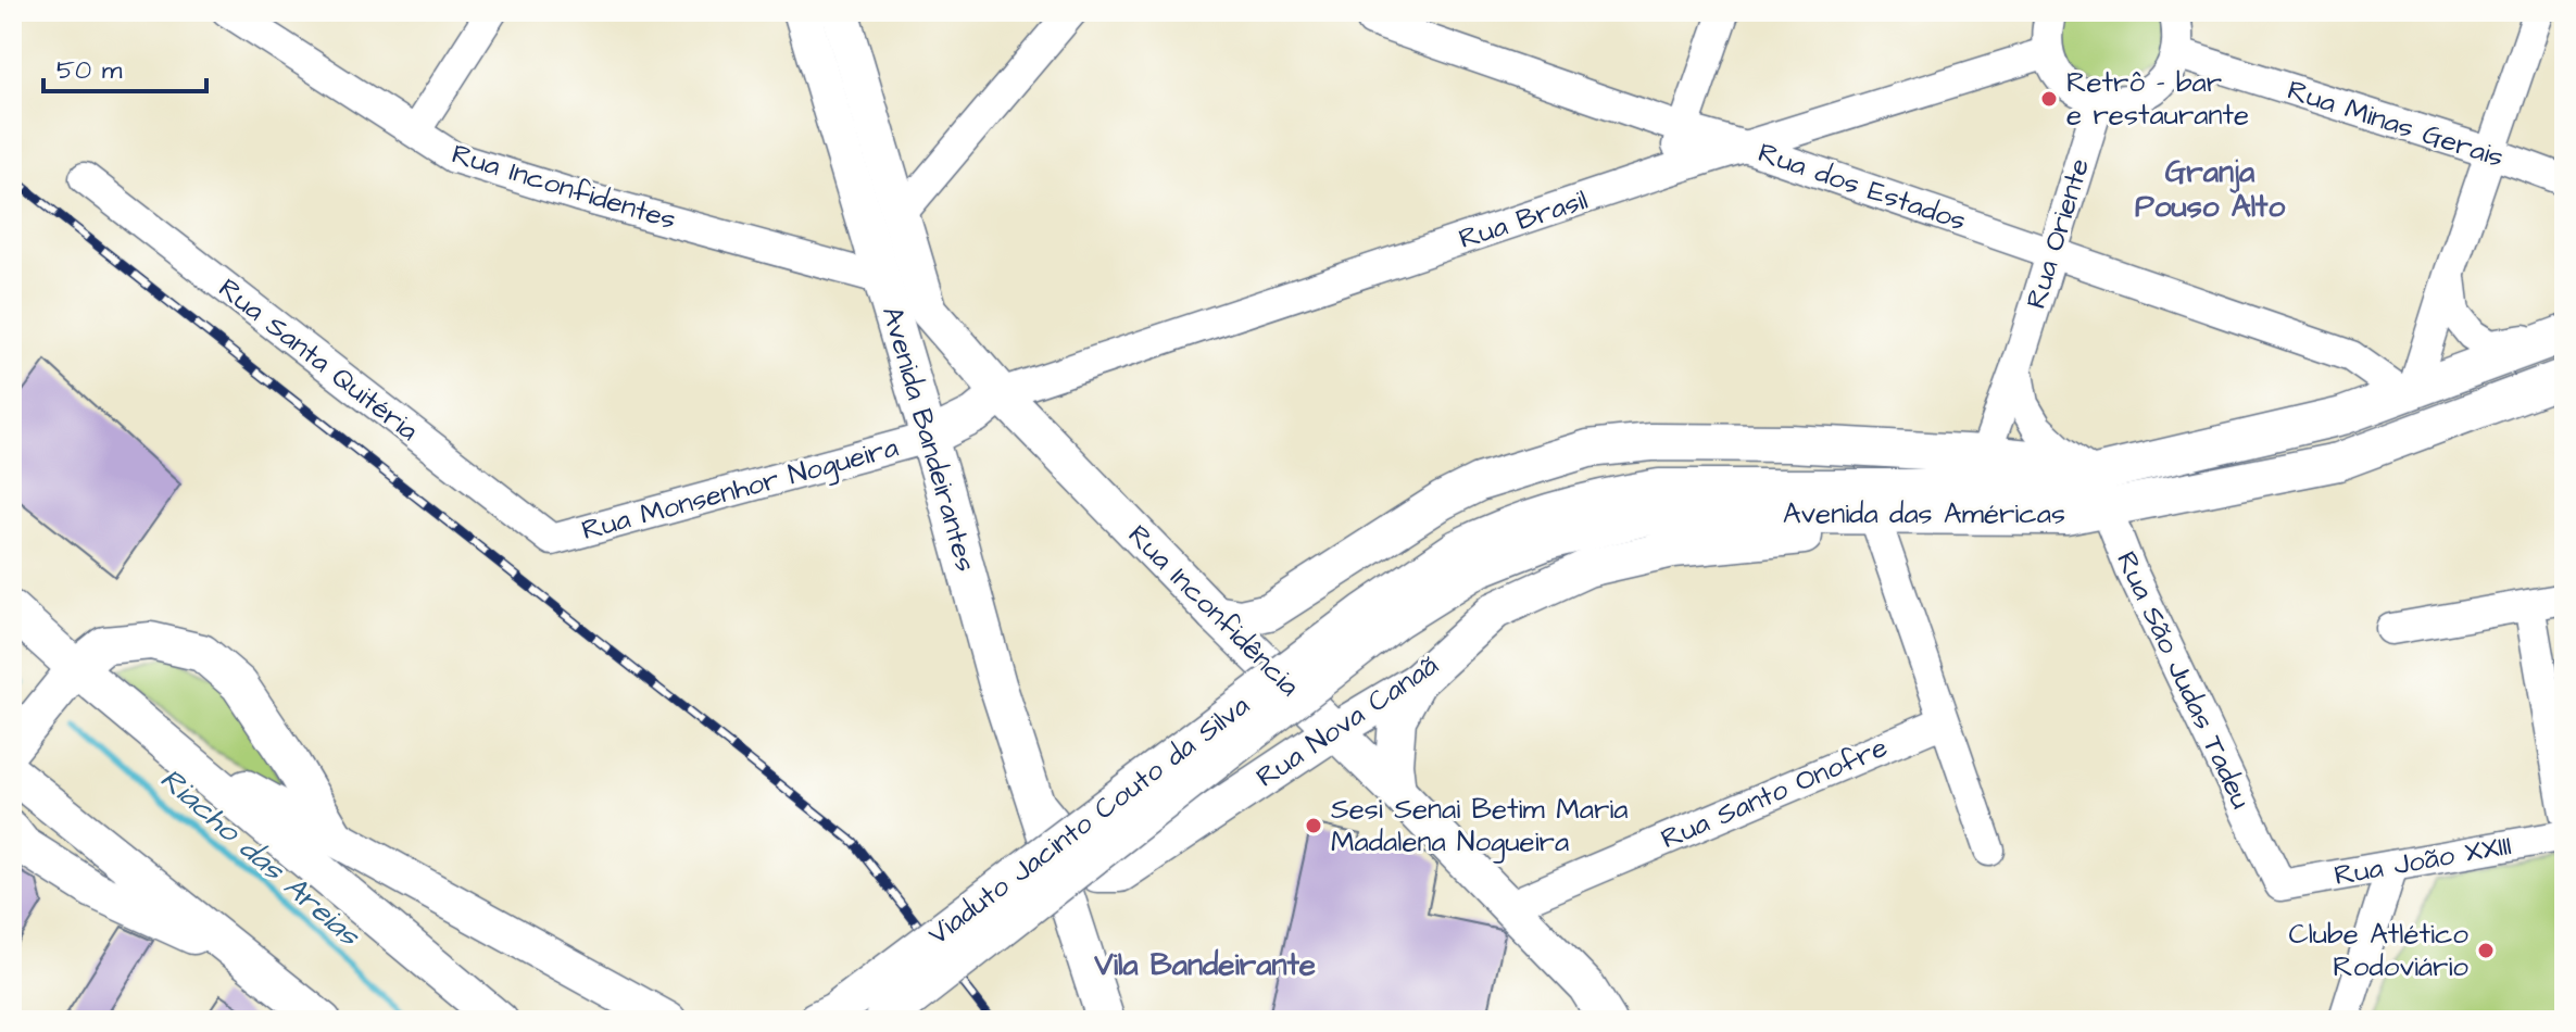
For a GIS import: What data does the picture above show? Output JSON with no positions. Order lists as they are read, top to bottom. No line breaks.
{"streets":{"main road":["Avenida Bandeirantes","Avenida das Américas","Rua Inconfidência","Rua Nova Canaã","Viaduto Jacinto Couto da Silva"],"street":["Rua Minas Gerais","Rua Inconfidentes","Rua dos Estados","Rua Brasil","Rua Oriente","Rua Santa Quitéria","Rua Monsenhor Nogueira","Rua São Judas Tadeu","Rua Santo Onofre","Rua João XXIII"]},"crossings":[["Rua Inconfidentes","Avenida Bandeirantes"],["Rua dos Estados","Rua Brasil"],["Rua dos Estados","Rua Oriente"],["Rua dos Estados","Avenida das Américas"],["Rua Brasil","Rua Inconfidência"],["Rua Oriente","Avenida das Américas"],["Rua Santa Quitéria","Rua Monsenhor Nogueira"],["Avenida Bandeirantes","Rua Monsenhor Nogueira"],["Avenida Bandeirantes","Rua Inconfidência"],["Avenida Bandeirantes","Rua Nova Canaã"],["Avenida das Américas","Rua Inconfidência"],["Avenida das Américas","Rua São Judas Tadeu"],["Avenida das Américas","Rua Nova Canaã"],["Avenida das Américas","Viaduto Jacinto Couto da Silva"],["Rua Inconfidência","Rua Nova Canaã"],["Rua Inconfidência","Rua Santo Onofre"],["Rua São Judas Tadeu","Rua João XXIII"]],"districts":["Granja Pouso Alto","Vila Bandeirante"],"water":["Riacho das Areias"],"places":["Retrô - bar e restaurante","Sesi Senai Betim Maria Madalena Nogueira","Clube Atlético Rodoviário"],"scale_bar":"50 m"}
